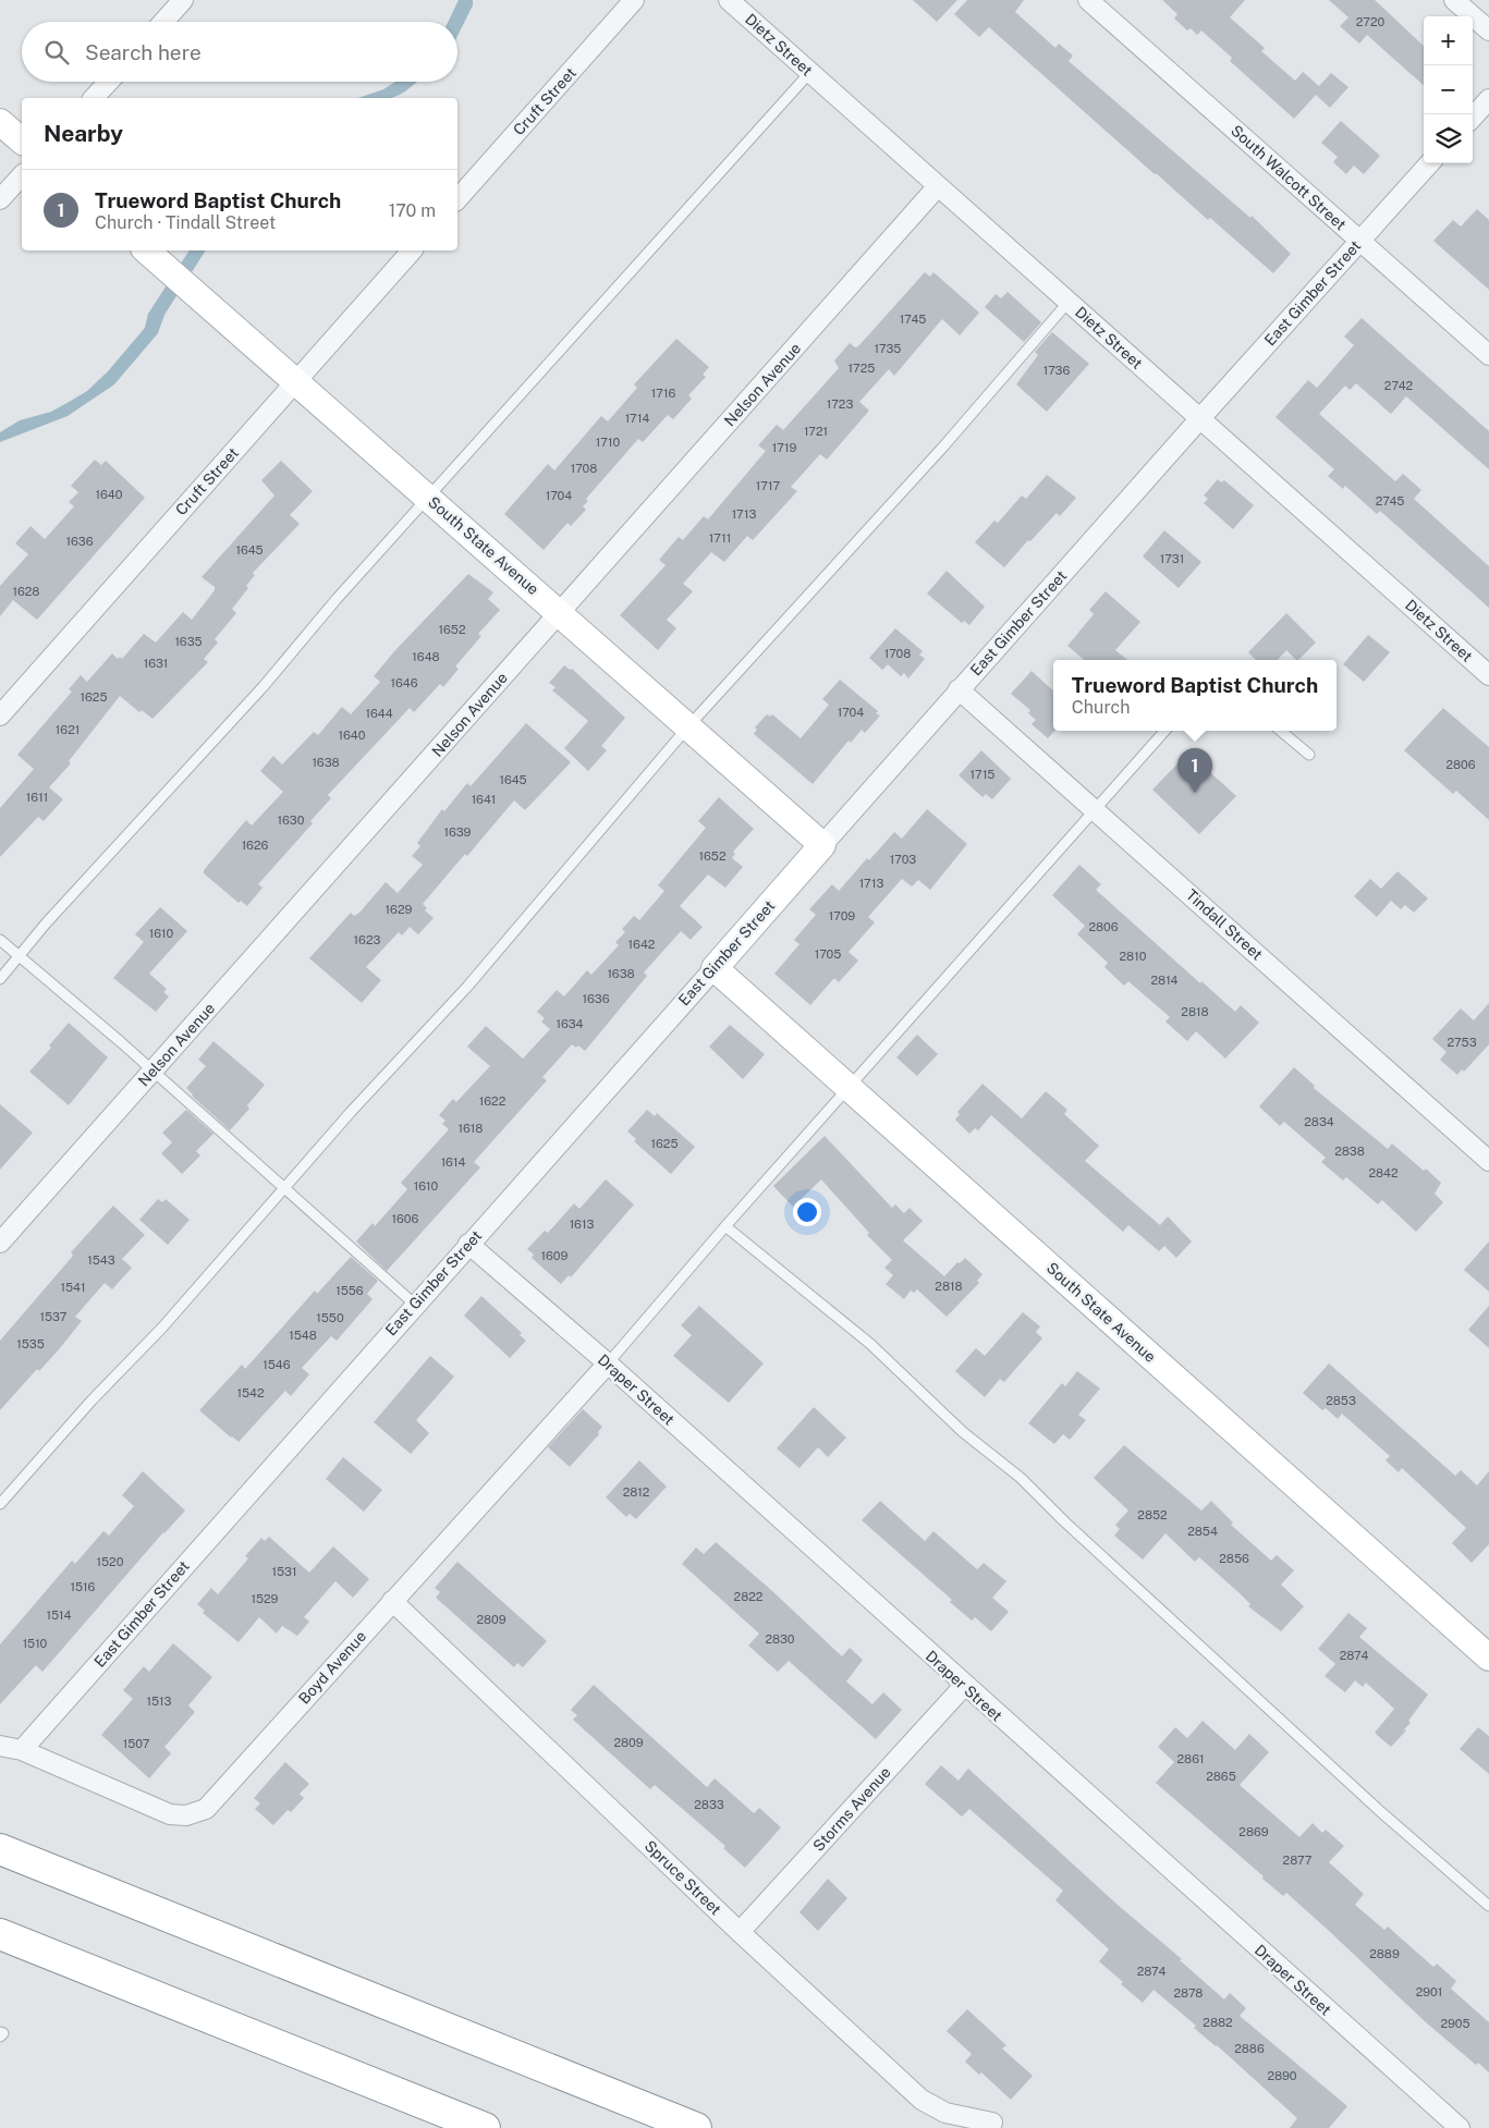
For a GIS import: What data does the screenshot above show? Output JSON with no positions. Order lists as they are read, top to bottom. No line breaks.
{"streets":{"street":["Dietz Street","Cruft Street","South Walcott Street","East Gimber Street","Nelson Avenue","South State Avenue","Tindall Street","Draper Street","Boyd Avenue","Storms Avenue","Spruce Street"]},"crossings":[["Dietz Street","East Gimber Street"],["Dietz Street","Nelson Avenue"],["Cruft Street","South State Avenue"],["South Walcott Street","East Gimber Street"],["East Gimber Street","South State Avenue"],["East Gimber Street","Tindall Street"],["East Gimber Street","Draper Street"],["East Gimber Street","Boyd Avenue"],["Nelson Avenue","South State Avenue"],["Draper Street","Boyd Avenue"],["Draper Street","Storms Avenue"],["Boyd Avenue","Spruce Street"],["Storms Avenue","Spruce Street"]],"house_numbers":["2720","1745","1735","1725","1736","2742","1716","1723","1714","1721","1710","1719","1708","1717","1640","1704","2745","1713","1711","1636","1645","1731","1628","1652","1635","1708","1648","1631","1646","1625","1704","1644","1621","1640","1638","2806","1715","1645","1611","1641","1630","1639","1626","1652","1703","1713","1629","1709","2806","1610","1623","1642","1705","2810","1638","2814","1636","2818","1634","2753","1622","2834","1618","1625","2838","1614","2842","1610","1606","1613","1609","1543","2818","1541","1556","1537","1550","1548","1535","1546","1542","2853","2812","2852","2854","2856","1520","1531","1516","2822","1529","1514","2809","2830","1510","2874","1513","2809","1507","2861","2865","2833","2869","2877","2889","2874","2901","2878","2882","2905","2886","2890"],"page":{"map_buttons":["+","−"],"search":"Search here","heading":"Nearby","list":[{"mark":"1","name":"Trueword Baptist Church","note":"Church · Tindall Street","value":"170 m"}],"popup":["Trueword Baptist Church","Church"],"pins":"1"}}
